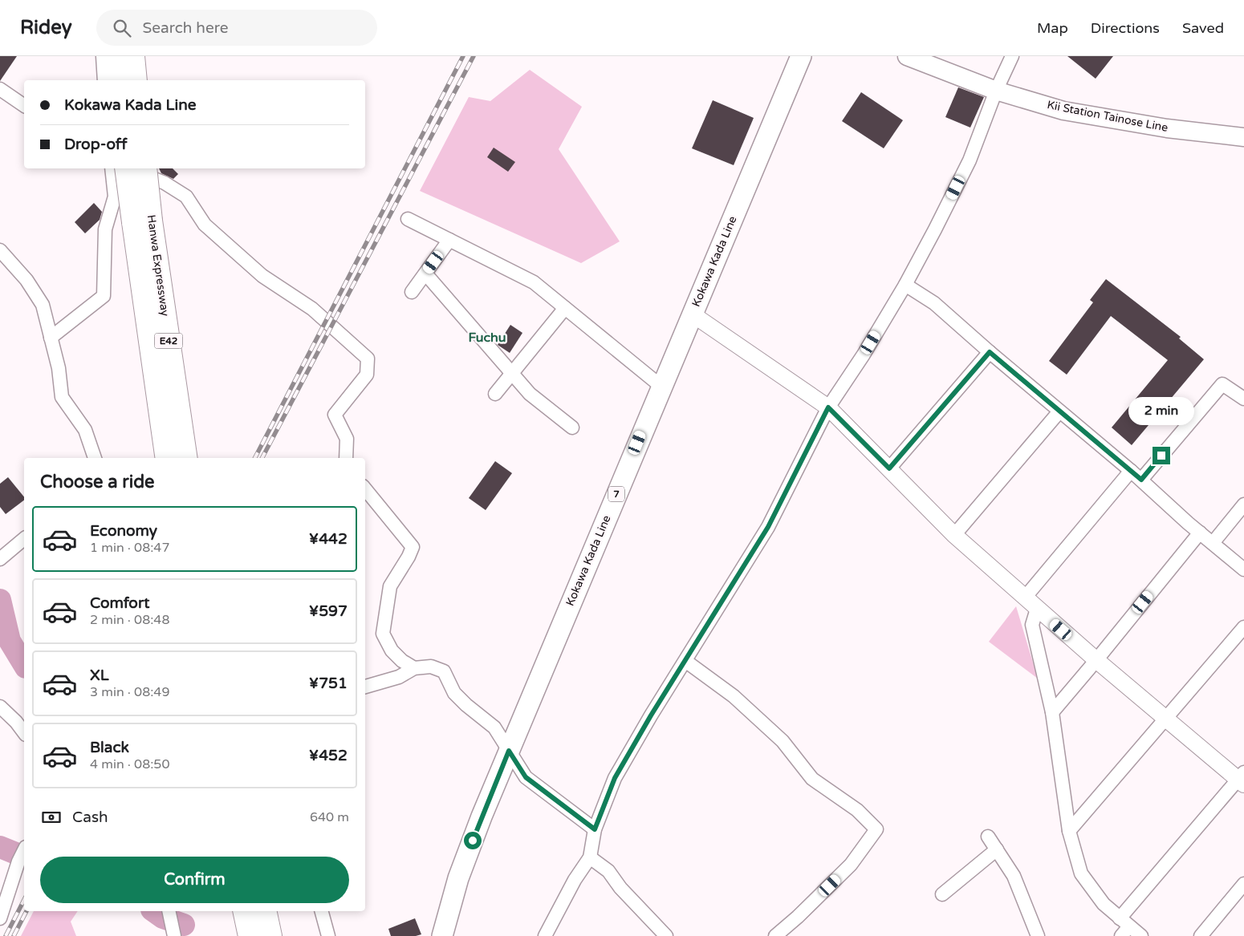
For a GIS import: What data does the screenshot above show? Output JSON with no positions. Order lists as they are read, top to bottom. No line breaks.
{"streets":{"highway":["Hanwa Expressway","E42"],"main road":["Kii Station Tainose Line","Kokawa Kada Line","7"]},"districts":["Fuchu"],"page":{"header":"Ridey","search":"Search here","nav":["Map","Directions","Saved"],"banner":["Kokawa Kada Line","Drop-off"],"bubble":"2 min","heading":"Choose a ride","list":[{"name":"Economy","note":"1 min · 08:47","value":"¥442"},{"name":"Comfort","note":"2 min · 08:48","value":"¥597"},{"name":"XL","note":"3 min · 08:49","value":"¥751"},{"name":"Black","note":"4 min · 08:50","value":"¥452"}],"pay":["Cash","640 m"],"buttons":"Confirm"}}
